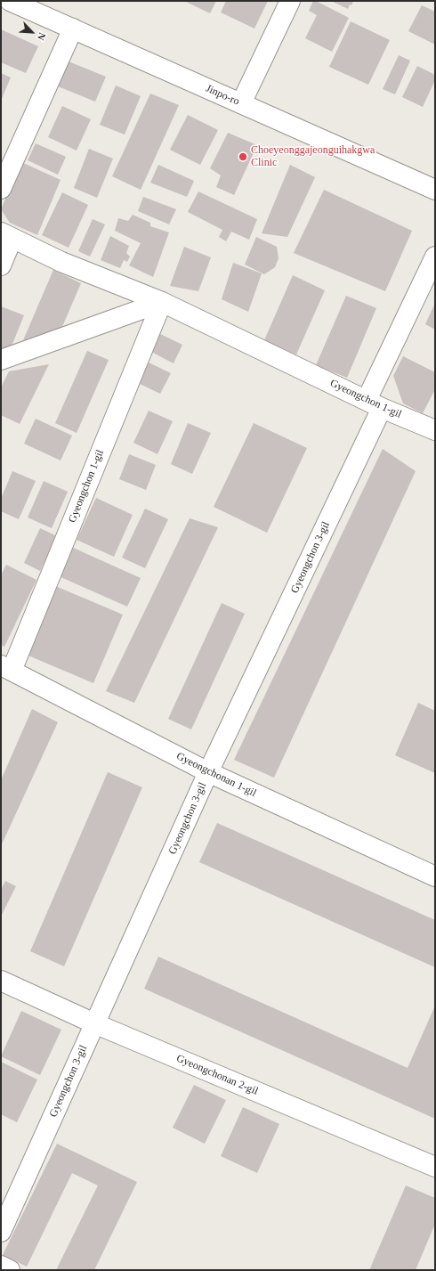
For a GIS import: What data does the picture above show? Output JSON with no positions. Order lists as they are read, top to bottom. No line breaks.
{"streets":{"street":["Jinpo-ro","Gyeongchon 1-gil","Gyeongchon 3-gil","Gyeongchonan 1-gil","Gyeongchonan 2-gil"]},"crossings":[["Gyeongchon 1-gil","Gyeongchon 3-gil"],["Gyeongchon 1-gil","Gyeongchonan 1-gil"],["Gyeongchon 3-gil","Gyeongchonan 1-gil"],["Gyeongchon 3-gil","Gyeongchonan 2-gil"]],"places":["Choeyeonggajeonguihakgwa Clinic"],"north":"bottom right"}
